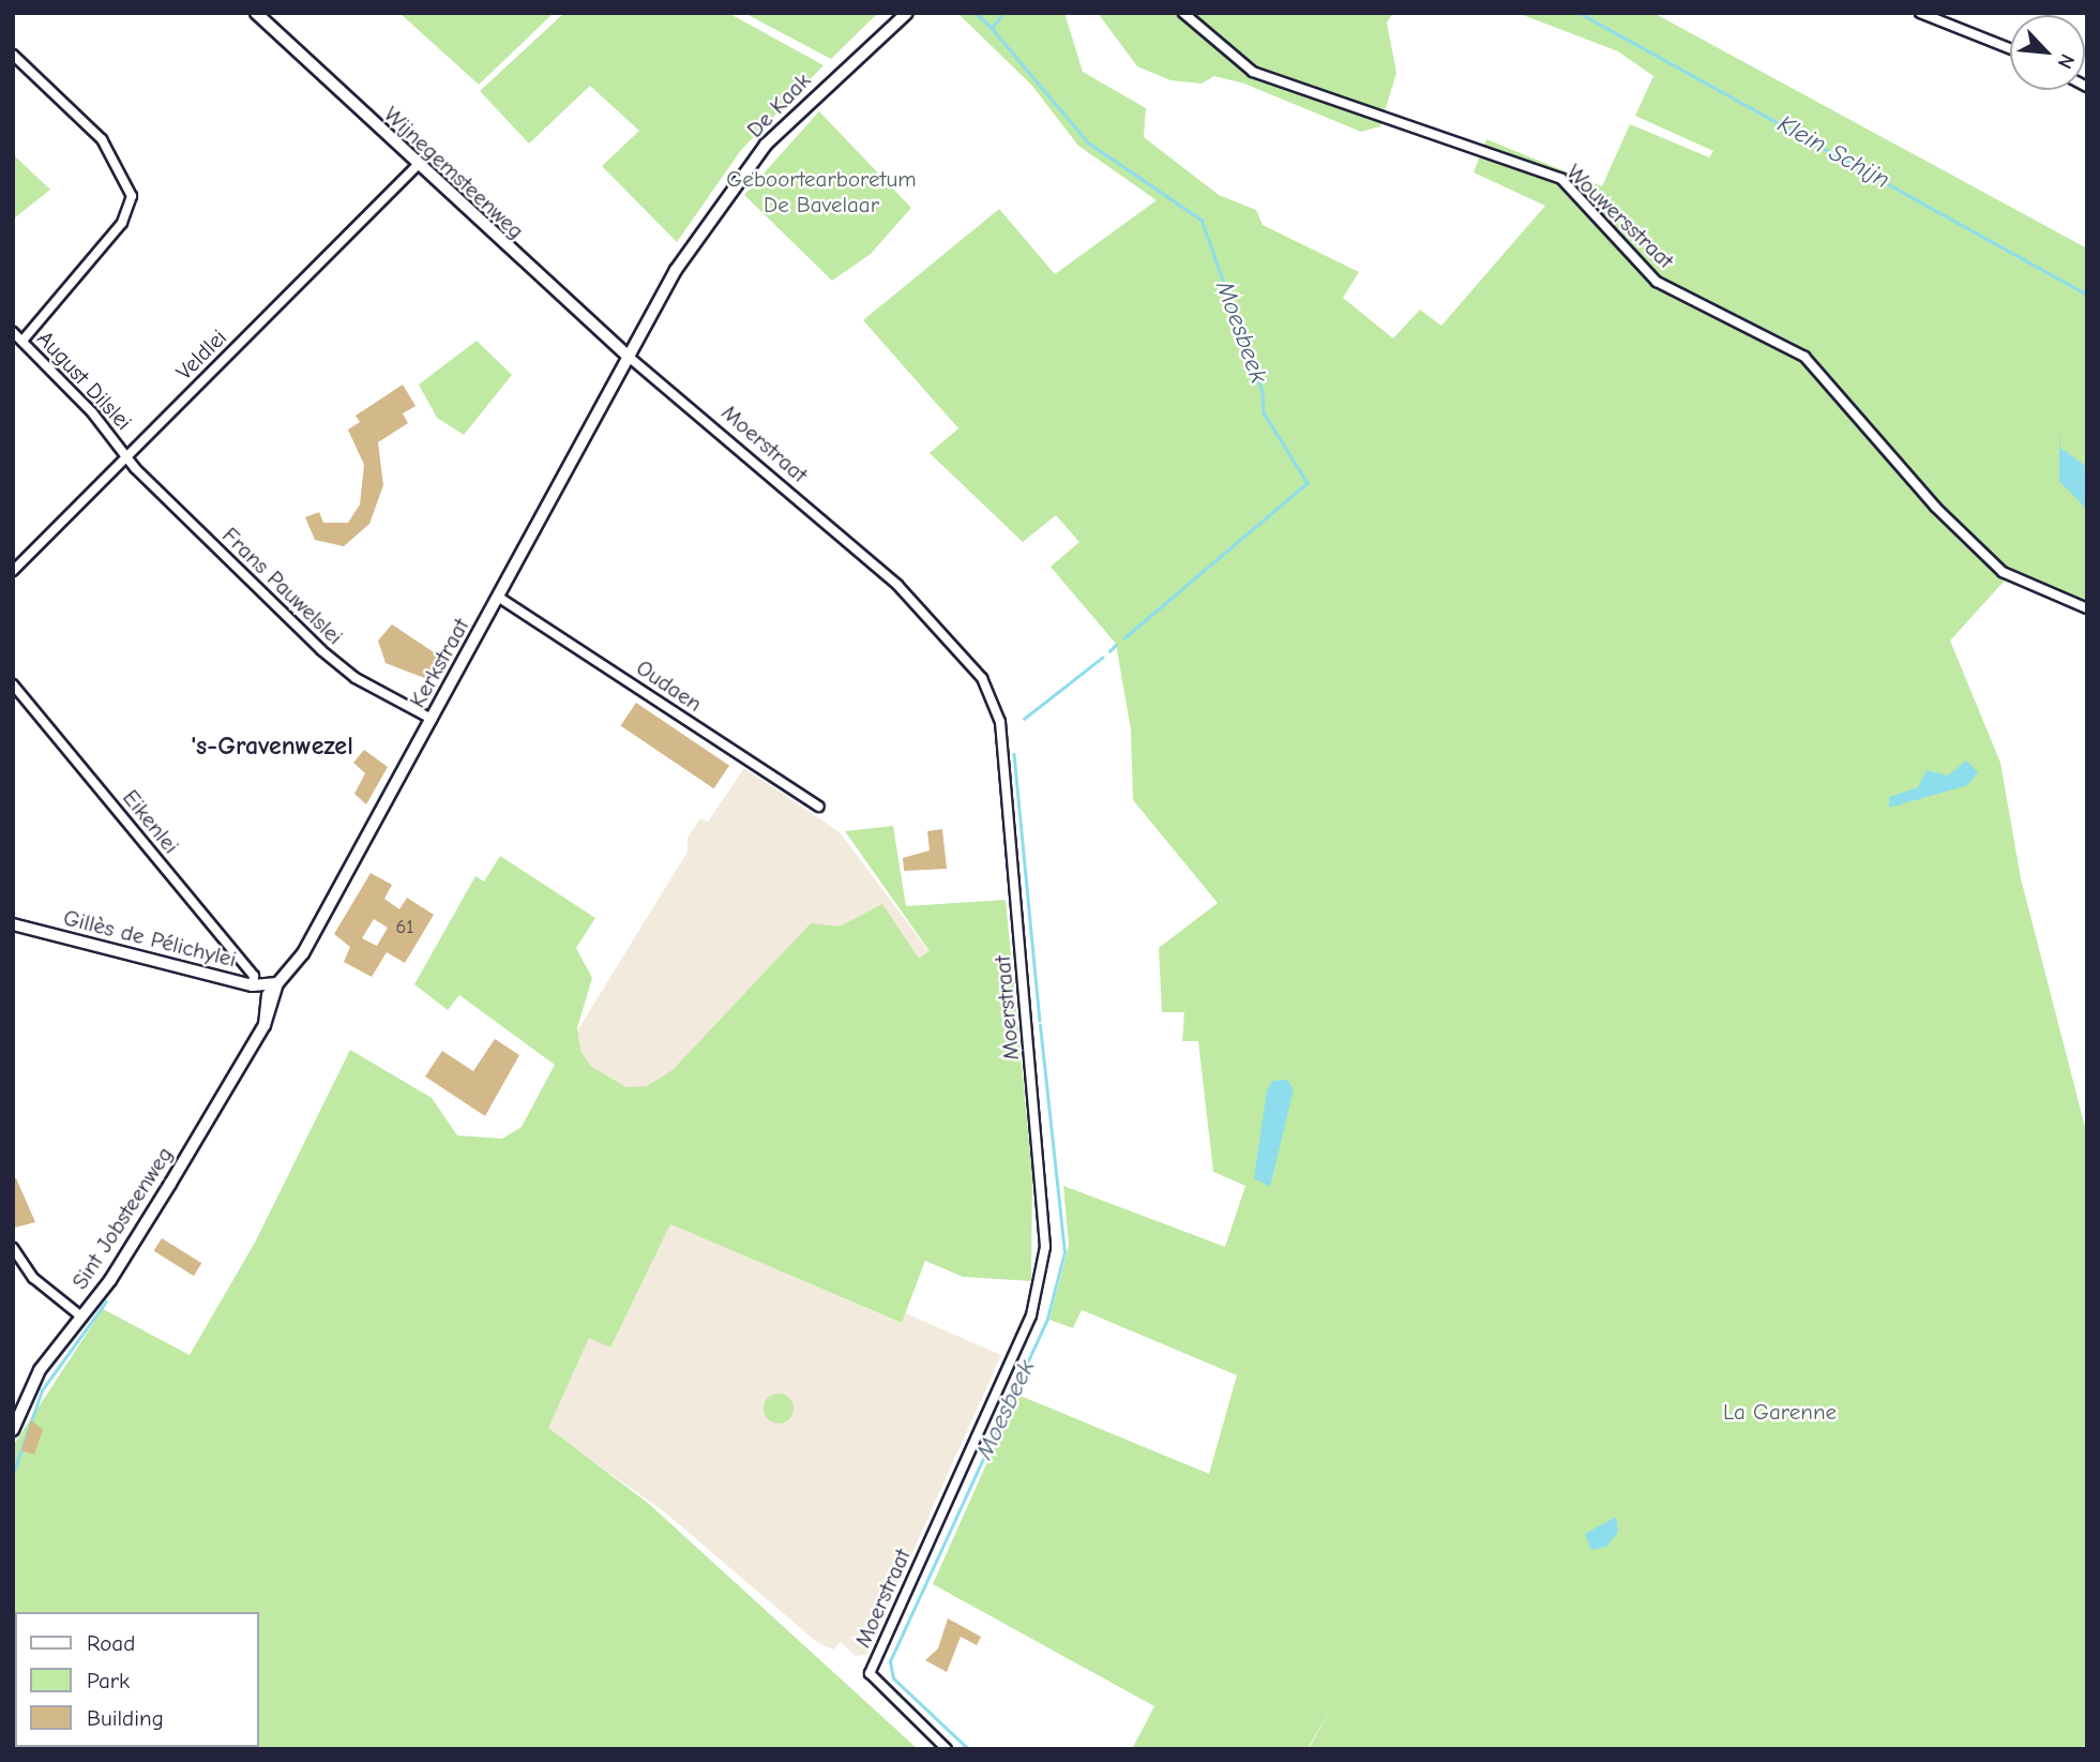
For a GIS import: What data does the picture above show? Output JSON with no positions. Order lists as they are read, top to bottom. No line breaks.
{"streets":{"main road":["De Kaak","Wijnegemsteenweg","Kerkstraat","Gillès de Pélichylei","Sint Jobsteenweg"],"street":["Wouwersstraat","Veldlei","August Dilslei","Moerstraat","Frans Pauwelslei","Oudaen","Eikenlei"]},"crossings":[["De Kaak","Wijnegemsteenweg"],["De Kaak","Moerstraat"],["De Kaak","Kerkstraat"],["Wijnegemsteenweg","Veldlei"],["Wijnegemsteenweg","Moerstraat"],["Wijnegemsteenweg","Kerkstraat"],["Veldlei","August Dilslei"],["Veldlei","Frans Pauwelslei"],["August Dilslei","Frans Pauwelslei"],["Moerstraat","Kerkstraat"],["Frans Pauwelslei","Kerkstraat"],["Kerkstraat","Oudaen"],["Kerkstraat","Gillès de Pélichylei"],["Kerkstraat","Sint Jobsteenweg"],["Eikenlei","Gillès de Pélichylei"],["Gillès de Pélichylei","Sint Jobsteenweg"]],"districts":["'s-Gravenwezel"],"water":["Klein Schijn","Moesbeek"],"parks":["Geboortearboretum De Bavelaar","La Garenne"],"house_numbers":["61"],"legend":["Road","Park","Building"],"north":"bottom right"}
